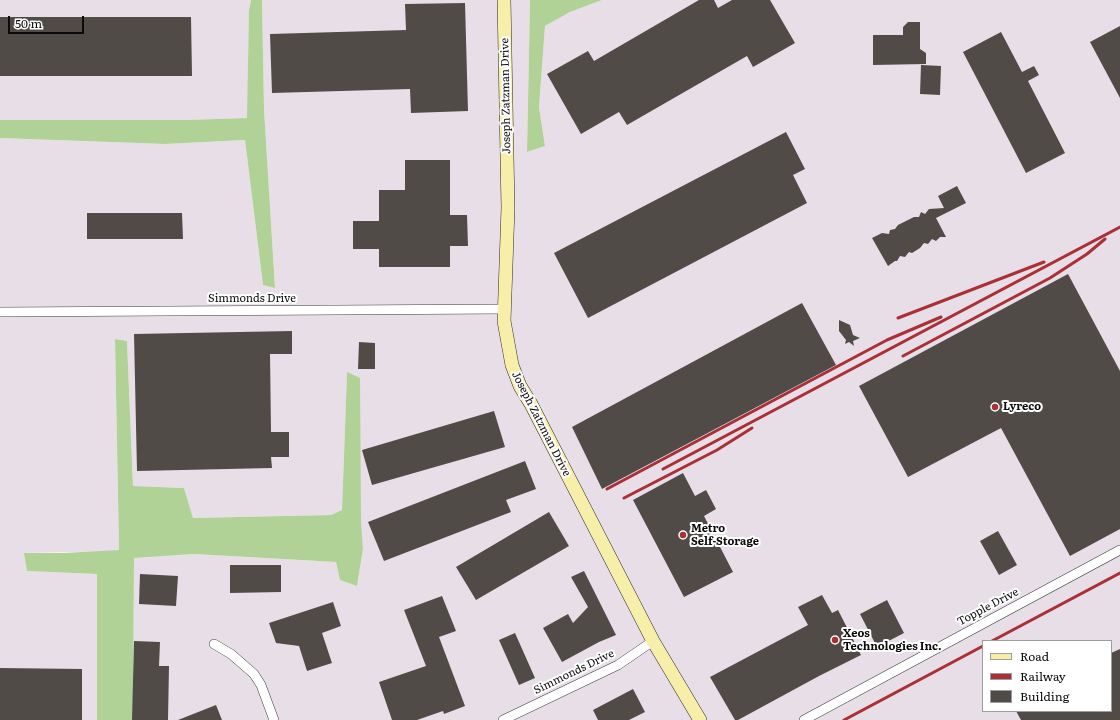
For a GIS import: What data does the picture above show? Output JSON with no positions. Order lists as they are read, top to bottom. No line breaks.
{"streets":{"street":["Joseph Zatzman Drive","Simmonds Drive","Topple Drive"]},"crossings":[["Joseph Zatzman Drive","Simmonds Drive"]],"places":["Lyreco","Metro Self-Storage","Xeos Technologies Inc."],"legend":["Road","Railway","Building"],"scale_bar":"50 m"}
